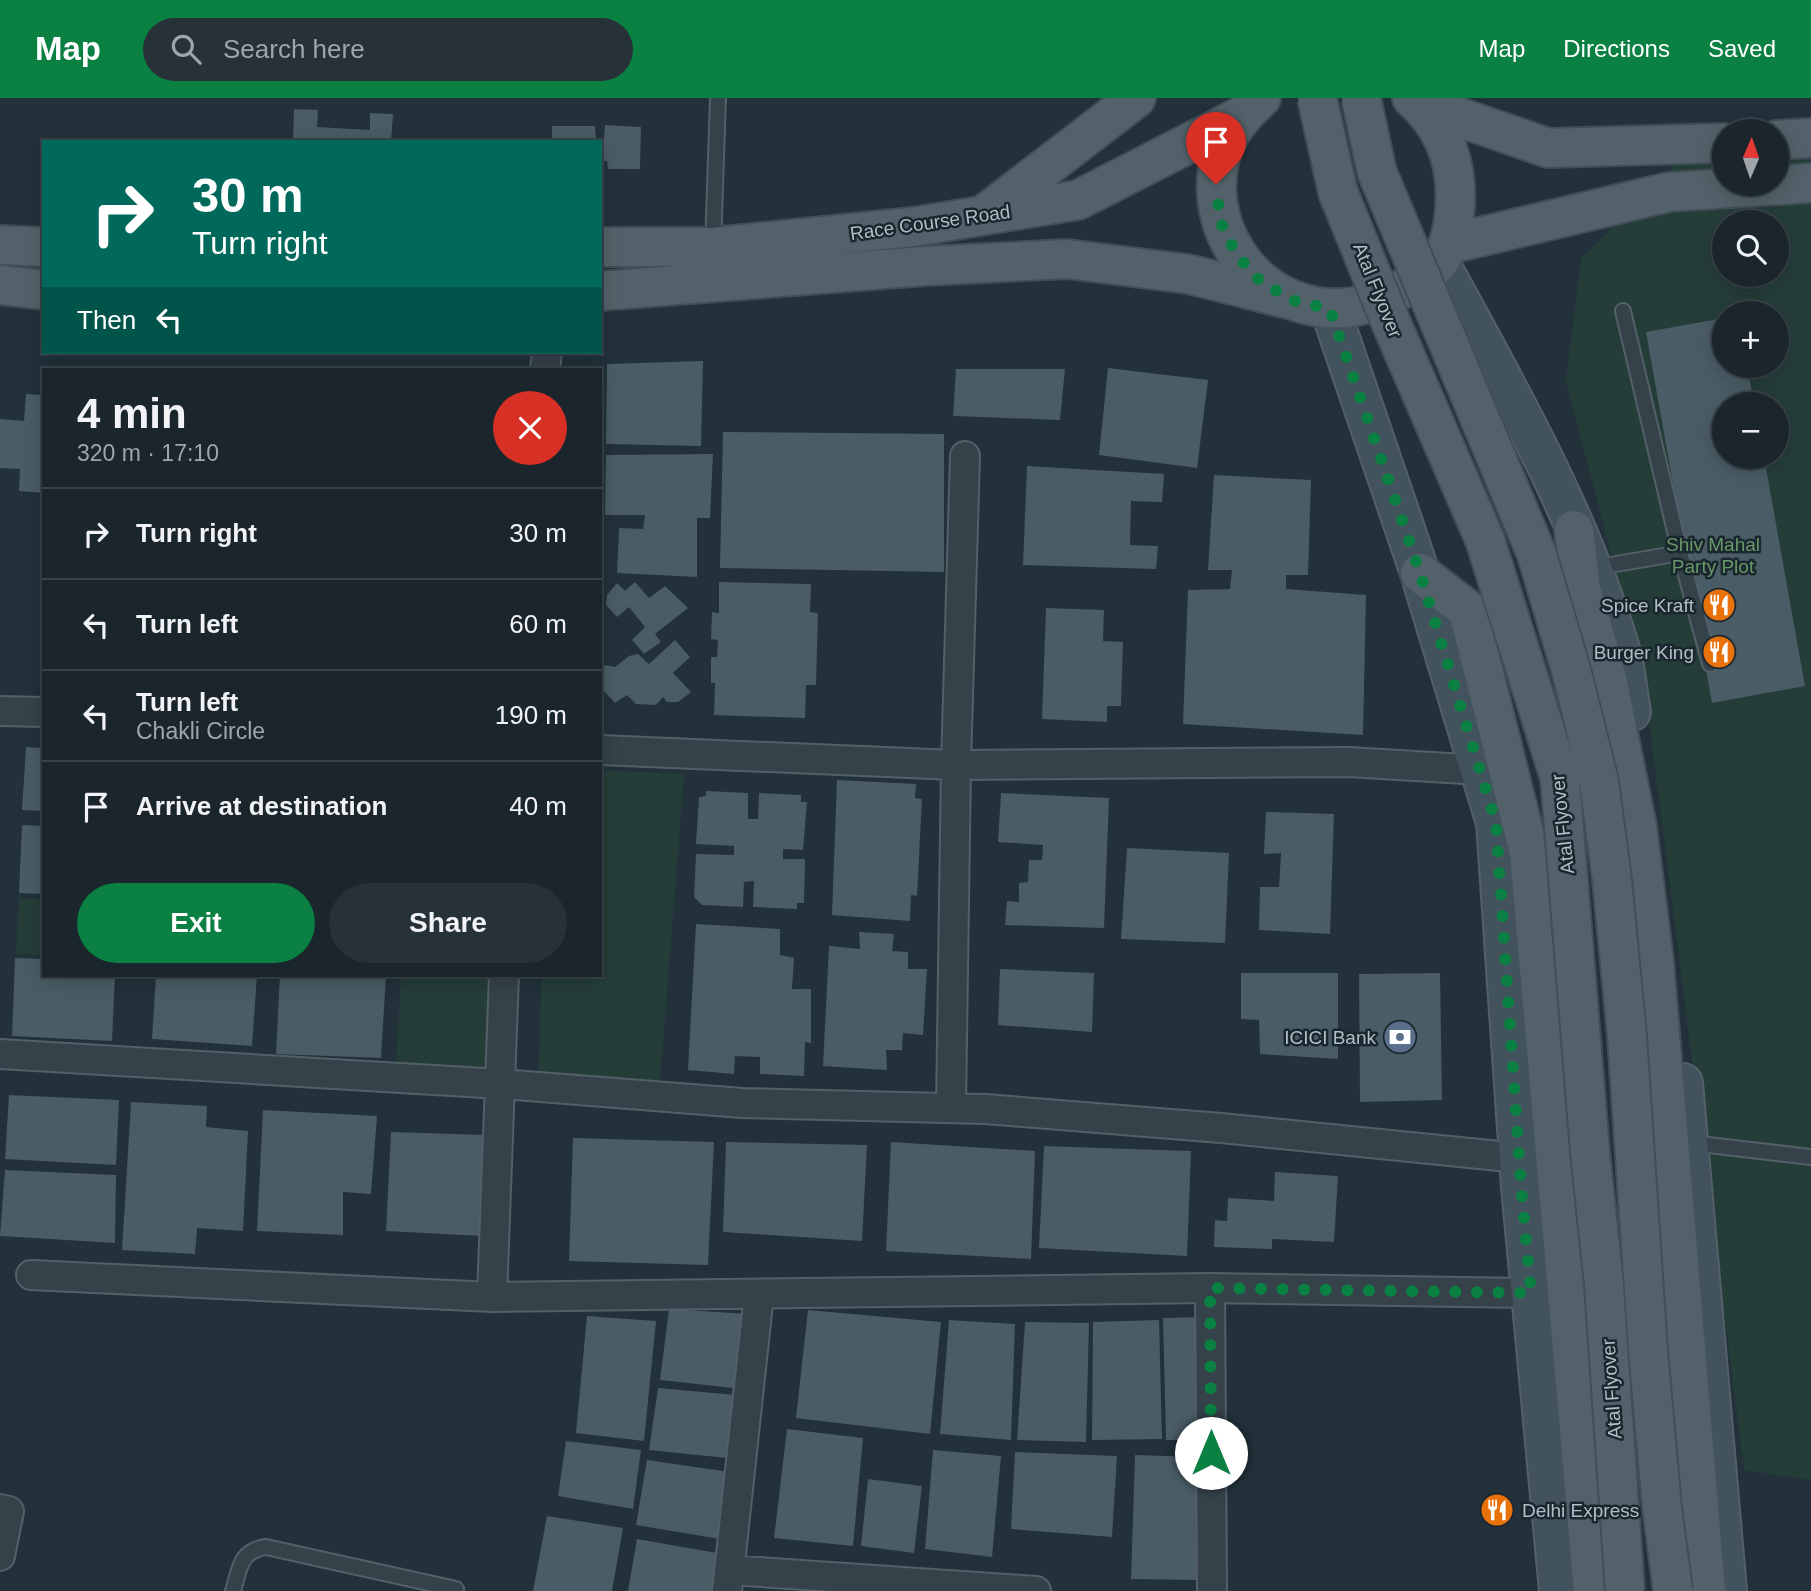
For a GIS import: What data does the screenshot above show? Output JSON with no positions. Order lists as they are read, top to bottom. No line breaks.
{"streets":{"main road":["Race Course Road","Atal Flyover"]},"parks":["Shiv Mahal Party Plot"],"places":{"restaurant":["Spice Kraft","Burger King","Delhi Express"],"bank":["ICICI Bank"]},"north":"top","page":{"header":"Map","search":"Search here","nav":["Map","Directions","Saved"],"map_buttons":["+","−"],"turn":["30 m","Turn right"],"then":"Then","heading":["4 min","320 m · 17:10"],"list":[{"name":"Turn right","value":"30 m"},{"name":"Turn left","value":"60 m"},{"name":"Turn left","note":"Chakli Circle","value":"190 m"},{"name":"Arrive at destination","value":"40 m"}],"buttons":["Exit","Share"]}}
